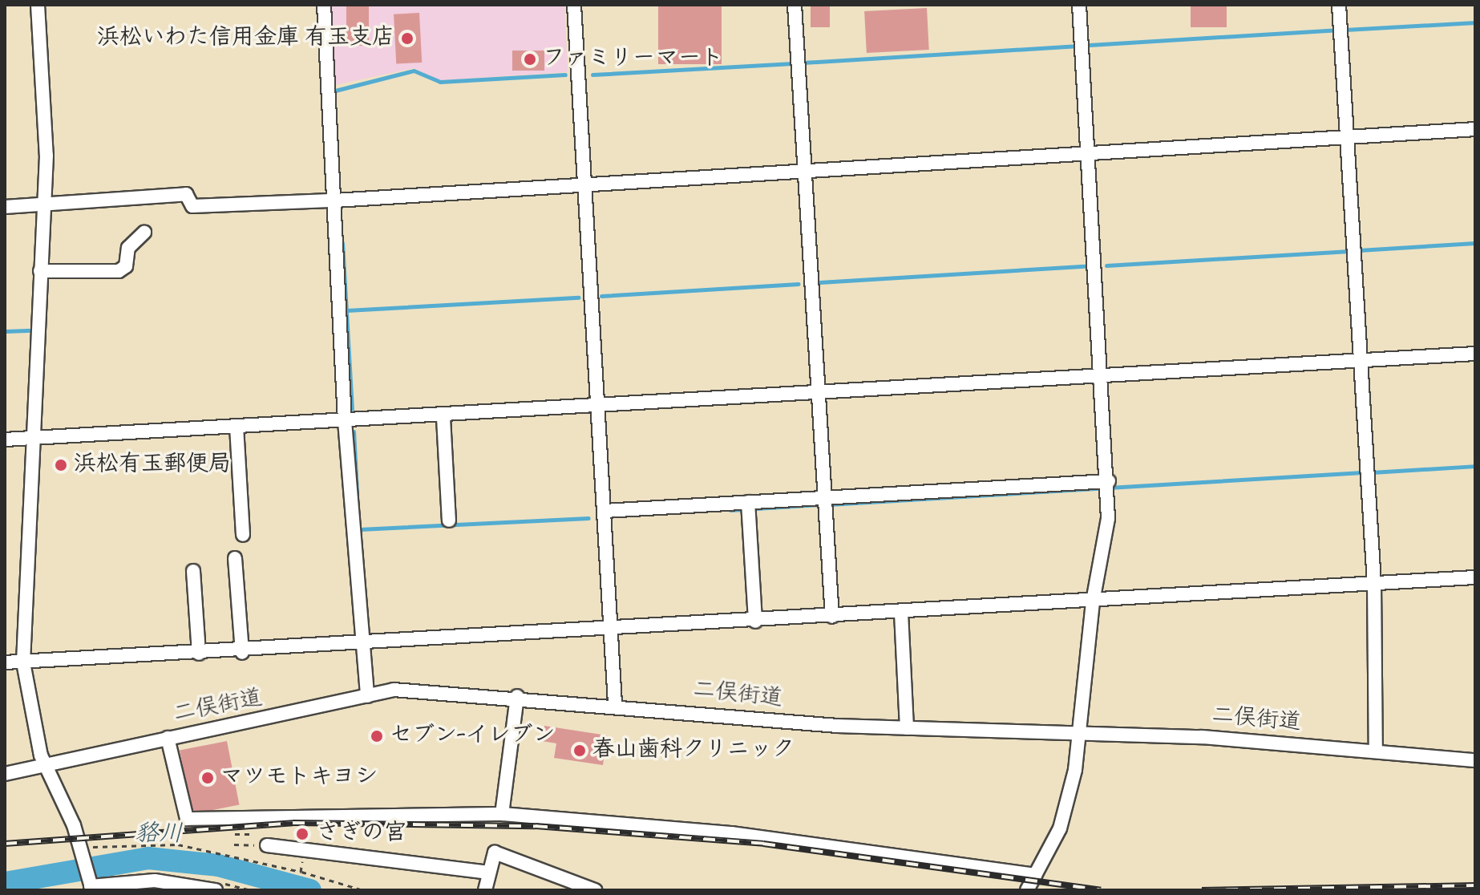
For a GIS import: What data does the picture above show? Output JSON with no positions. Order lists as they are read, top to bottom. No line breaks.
{"streets":{"street":["二俣街道"]},"water":["貉川"],"places":["浜松いわた信用金庫 有玉支店","ファミリーマート","浜松有玉郵便局","セブン-イレブン","春山歯科クリニック","マツモトキヨシ","さぎの宮"]}
